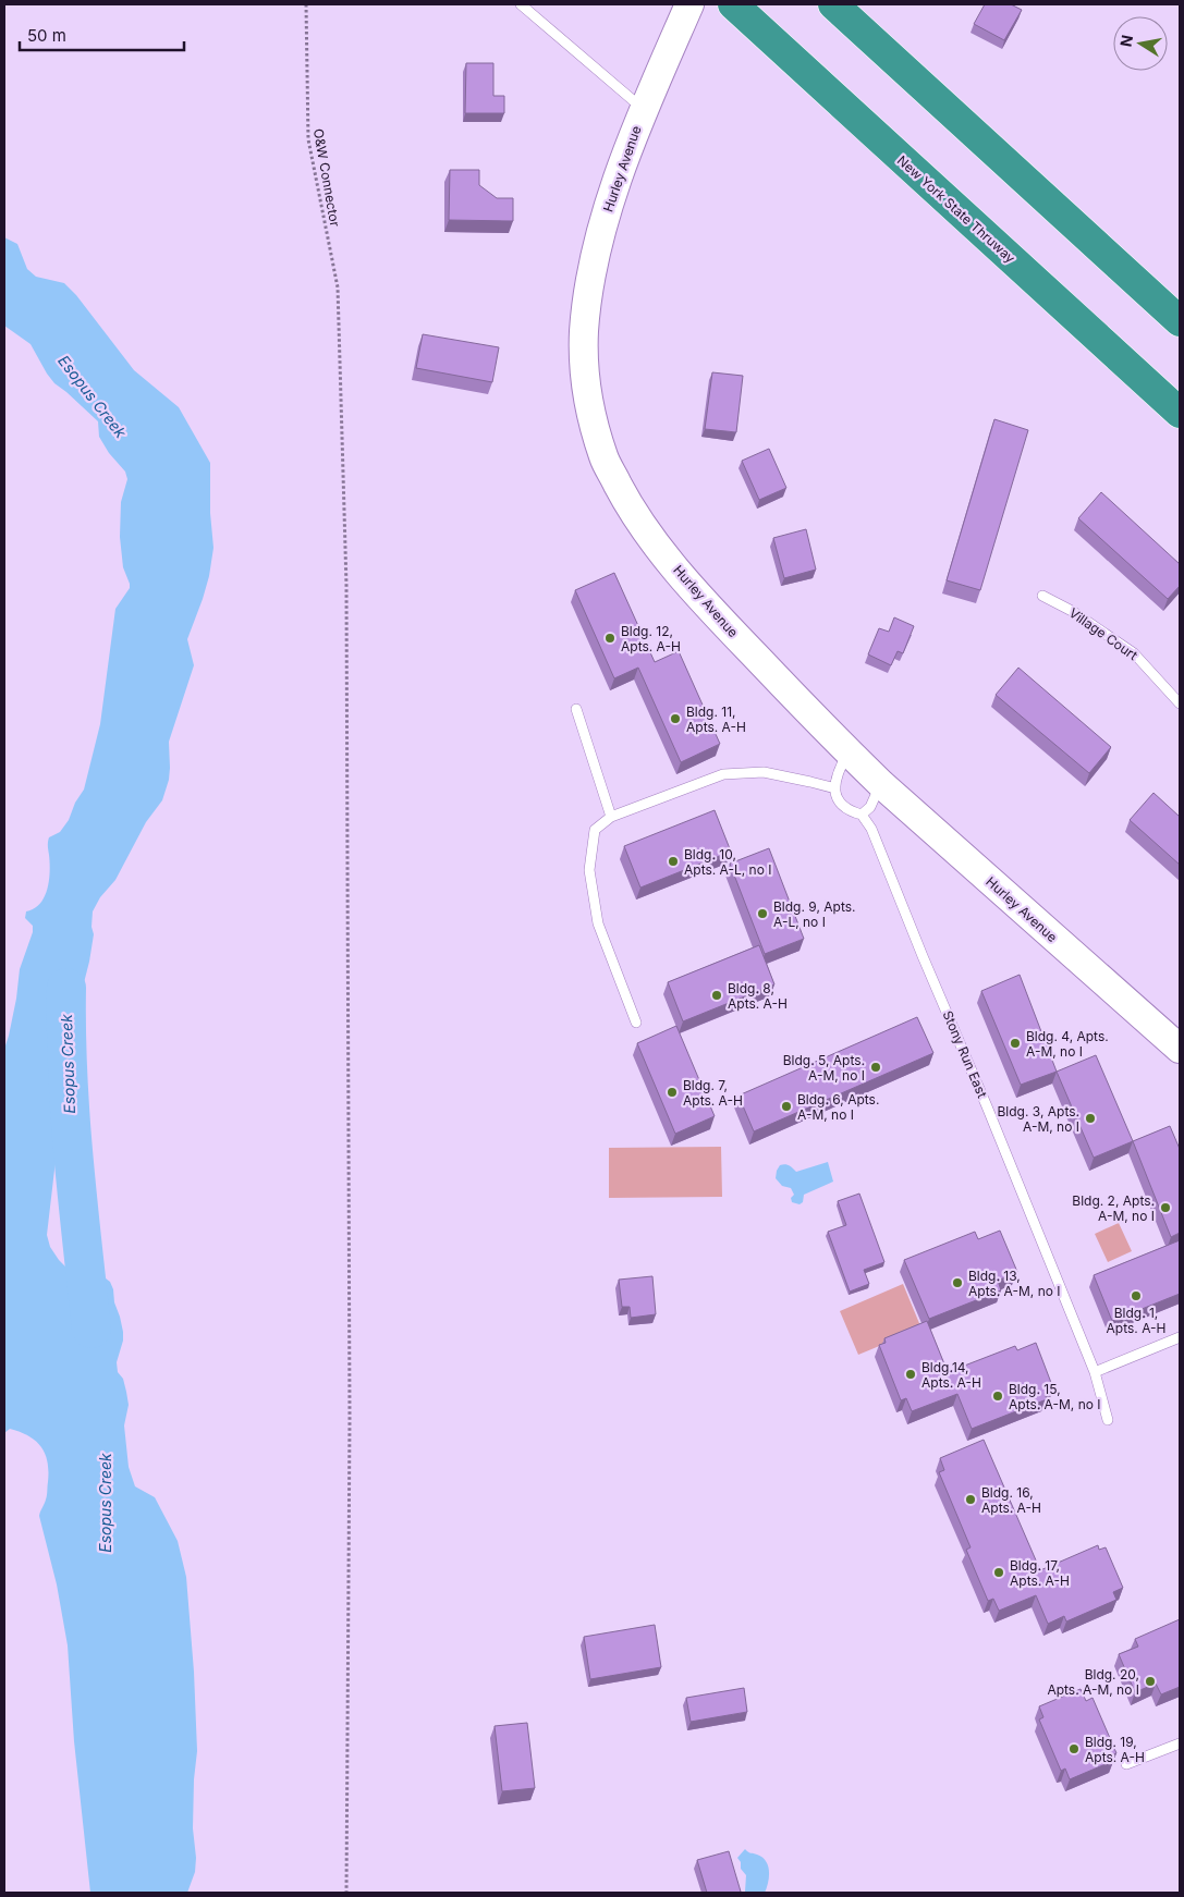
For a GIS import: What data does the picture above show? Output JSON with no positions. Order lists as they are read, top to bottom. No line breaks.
{"streets":{"highway":["New York State Thruway"],"street":["Hurley Avenue"],"lane":["Village Court","Stony Run East"],"path":["O&W Connector"]},"water":["Esopus Creek"],"places":["Bldg. 12, Apts. A-H","Bldg. 11, Apts. A-H","Bldg. 10, Apts. A-L, no I","Bldg. 9, Apts. A-L, no I","Bldg. 8, Apts. A-H","Bldg. 4, Apts. A-M, no I","Bldg. 5, Apts. A-M, no I","Bldg. 7, Apts. A-H","Bldg. 6, Apts. A-M, no I","Bldg. 3, Apts. A-M, no I","Bldg. 2, Apts. A-M, no I","Bldg. 13, Apts. A-M, no I","Bldg. 1, Apts. A-H","Bldg.14, Apts. A-H","Bldg. 15, Apts. A-M, no I","Bldg. 16, Apts. A-H","Bldg. 17, Apts. A-H","Bldg. 20, Apts. A-M, no I","Bldg. 19, Apts. A-H"],"scale_bar":"50 m","north":"left"}
